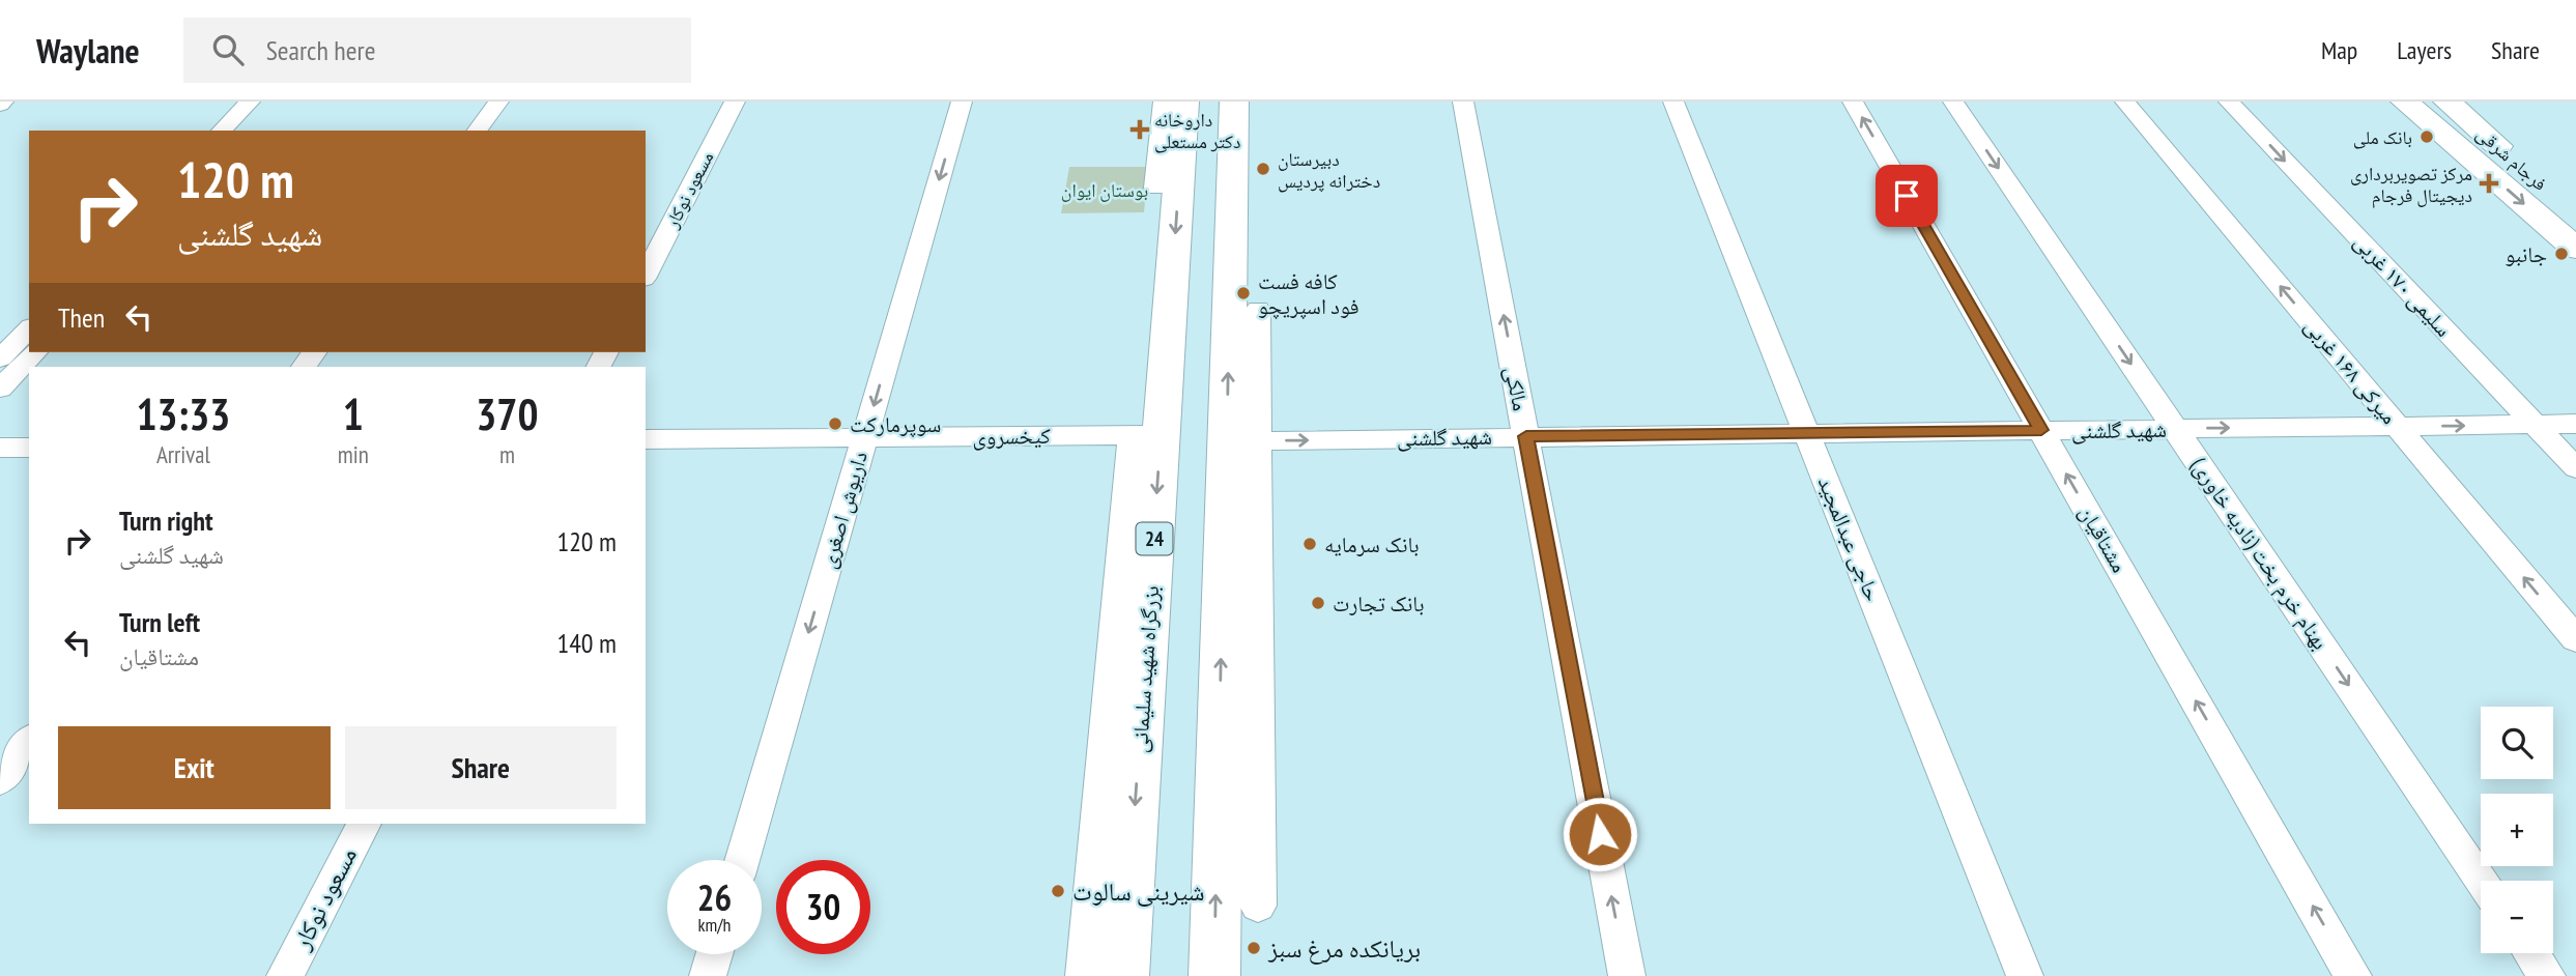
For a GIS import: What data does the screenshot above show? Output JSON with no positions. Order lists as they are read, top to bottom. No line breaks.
{"streets":{"main road":["فرجام شرقی","24","بزرگراه شهید سلیمانی"],"street":["مسعود نوکار","سلیمی ۱۷۰ غربی","میرکی ۱۶۸ غربی","مالکی","شهید گلشنی","کیخسروی","داریوش اصغری","حاجی عبدالمجید","مشتاقیان","بهنام خرم بخت (نادیه خاوری)"]},"crossings":[["سلیمی ۱۷۰ غربی","شهید گلشنی"],["میرکی ۱۶۸ غربی","شهید گلشنی"],["مالکی","شهید گلشنی"],["شهید گلشنی","حاجی عبدالمجید"],["شهید گلشنی","مشتاقیان"],["شهید گلشنی","بهنام خرم بخت (نادیه خاوری)"],["کیخسروی","داریوش اصغری"],["کیخسروی","بزرگراه شهید سلیمانی"]],"one_way":["سلیمی ۱۷۰ غربی","میرکی ۱۶۸ غربی","مالکی","شهید گلشنی","داریوش اصغری","مشتاقیان","بهنام خرم بخت (نادیه خاوری)"],"parks":["بوستان ایوان"],"places":{"health":["داروخانه دکتر مستعلی","مرکز تصویربرداری دیجیتال فرجام"],"other":["بانک ملی","دبیرستان دخترانه پردیس","جانبو","کافه فست فود اسپریچو","سوپرمارکت","بانک سرمایه","بانک تجارت","شیرینی سالوت","بریانکده مرغ سبز"]},"page":{"header":"Waylane","search":"Search here","nav":["Map","Layers","Share"],"turn":["120 m","شهید گلشنی"],"then":"Then","eta":["13:33","Arrival","1","min","370","m"],"list":[{"name":"Turn right","note":"شهید گلشنی","value":"120 m"},{"name":"Turn left","note":"مشتاقیان","value":"140 m"}],"map_buttons":["+","−"],"buttons":["Exit","Share"],"speed":"26 km/h","limit":"30"}}
